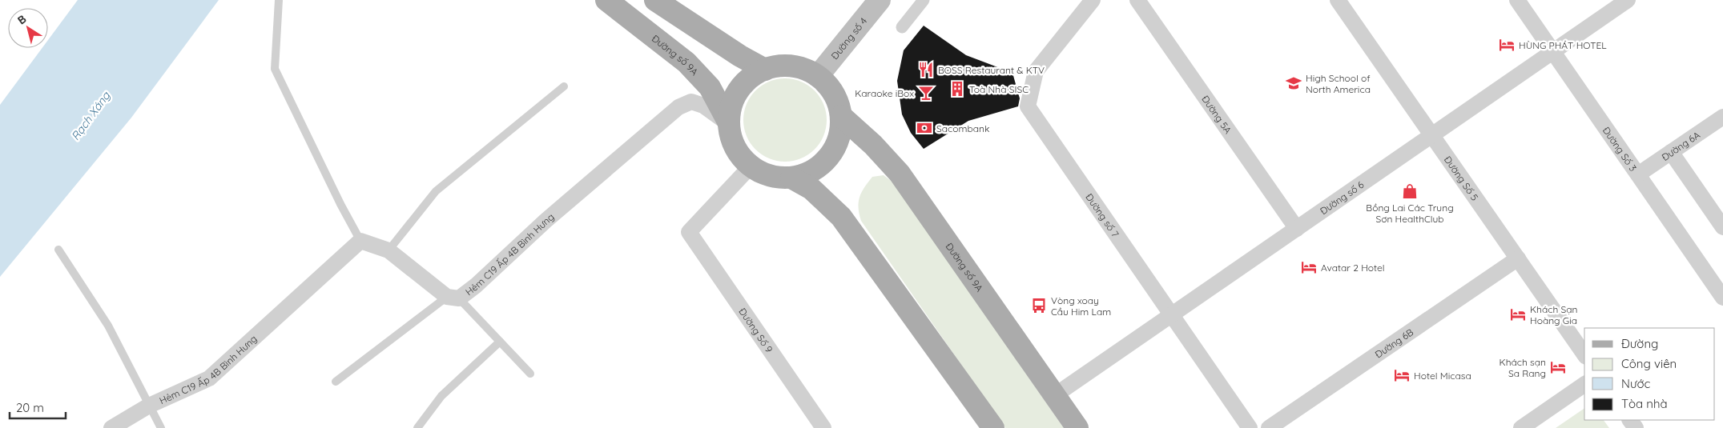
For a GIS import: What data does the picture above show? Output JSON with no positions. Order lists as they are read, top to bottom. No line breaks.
{"streets":{"main road":["Đường số 4","Đường số 9A"],"street":["Đường 5A","Đường 6A","Đường Số 3","Đường Số 5","Đường số 6","Đường số 7","Hẻm C19 Ấp 4B Bình Hưng","Đường Số 9","Đường 6B"]},"crossings":[["Đường số 4","Đường số 9A"],["Đường số 4","Hẻm C19 Ấp 4B Bình Hưng"],["Đường số 4","Đường Số 9"],["Đường số 9A","Đường số 6"],["Đường số 9A","Hẻm C19 Ấp 4B Bình Hưng"],["Đường số 9A","Đường Số 9"],["Đường 5A","Đường số 6"],["Đường 6A","Đường Số 3"],["Đường Số 3","Đường số 6"],["Đường Số 5","Đường số 6"],["Đường Số 5","Đường 6B"],["Đường số 6","Đường số 7"],["Hẻm C19 Ấp 4B Bình Hưng","Đường Số 9"]],"water":["Rạch Xáng"],"places":{"hotel":["HÙNG PHÁT HOTEL","Avatar 2 Hotel","Khách Sạn Hoàng Gia","Khách sạn Sa Rang","Hotel Micasa"],"restaurant":["BOSS Restaurant & KTV"],"school or university":["High School of North America"],"building":["Toà Nhà SISC"],"bar":["Karaoke iBox"],"bank":["Sacombank"],"shop":["Bồng Lai Các Trung Sơn HealthClub"],"bus stop":["Vòng xoay Cầu Him Lam"]},"legend":["Đường","Công viên","Nước","Tòa nhà"],"scale_bar":"20 m","north":"top left"}
